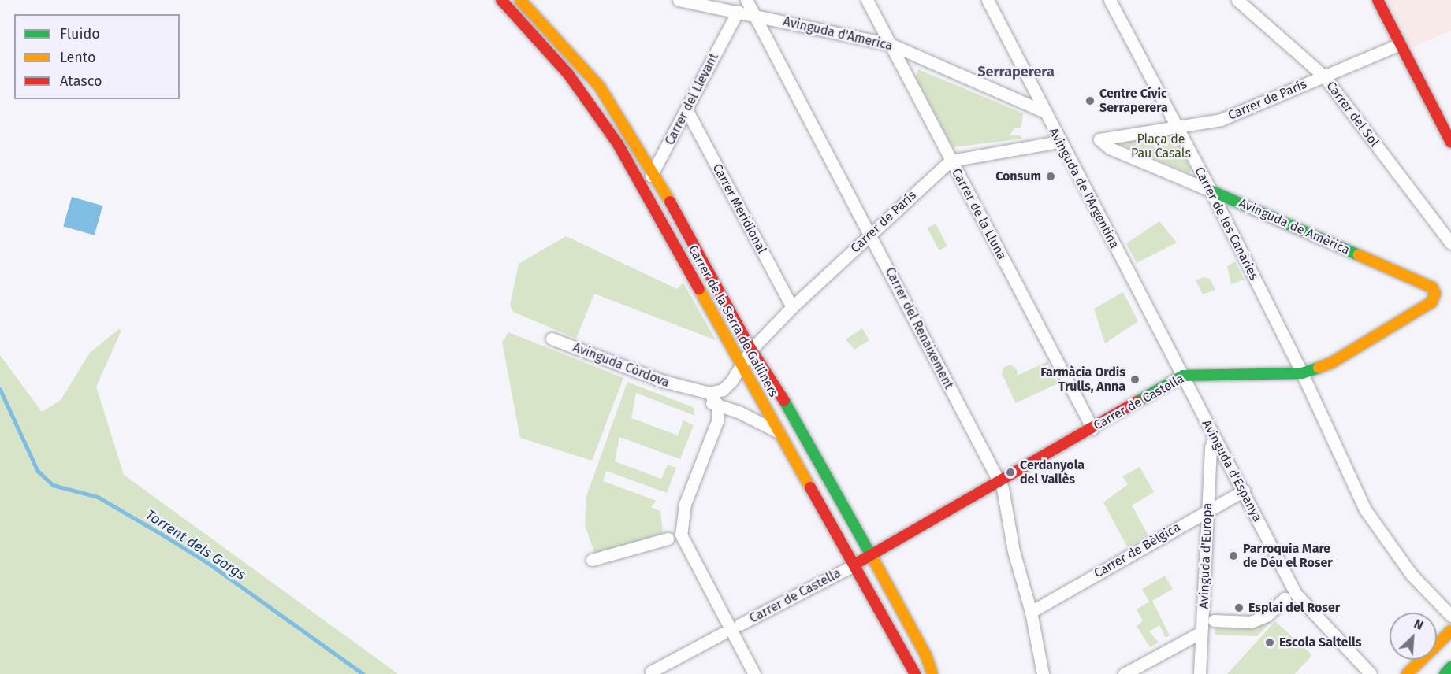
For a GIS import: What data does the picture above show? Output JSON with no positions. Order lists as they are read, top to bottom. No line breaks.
{"streets":{"street":["Avinguda d'America","Carrer del Llevant","Carrer de París","Carrer del Sol","Avinguda de l'Argentina","Carrer Meridional","Carrer de la Lluna","Carrer de les Canàries","Avinguda de Amèrica","Carrer de la Serra de Galliners","Carrer del Renaixement","Avinguda Còrdova","Carrer de Castella","Avinguda d'Espanya","Carrer de Bèlgica","Avinguda d'Europa"]},"crossings":[["Avinguda d'America","Carrer del Llevant"],["Avinguda d'America","Avinguda de l'Argentina"],["Avinguda d'America","Carrer de la Lluna"],["Avinguda d'America","Carrer del Renaixement"],["Carrer del Llevant","Carrer Meridional"],["Carrer del Llevant","Carrer de la Serra de Galliners"],["Carrer de París","Carrer del Sol"],["Carrer de París","Carrer Meridional"],["Carrer de París","Carrer de la Lluna"],["Carrer de París","Carrer de les Canàries"],["Carrer de París","Avinguda de Amèrica"],["Carrer de París","Carrer de la Serra de Galliners"],["Carrer de París","Carrer del Renaixement"],["Avinguda de l'Argentina","Carrer de Castella"],["Avinguda de l'Argentina","Avinguda d'Espanya"],["Carrer de la Lluna","Carrer de Castella"],["Carrer de les Canàries","Avinguda de Amèrica"],["Carrer de les Canàries","Carrer de Castella"],["Avinguda de Amèrica","Carrer de Castella"],["Carrer de la Serra de Galliners","Avinguda Còrdova"],["Carrer de la Serra de Galliners","Carrer de Castella"],["Carrer del Renaixement","Carrer de Castella"],["Carrer del Renaixement","Carrer de Bèlgica"],["Carrer de Castella","Avinguda d'Espanya"],["Avinguda d'Espanya","Carrer de Bèlgica"],["Avinguda d'Espanya","Avinguda d'Europa"],["Carrer de Bèlgica","Avinguda d'Europa"]],"districts":["Serraperera"],"water":["Torrent dels Gorgs"],"parks":["Plaça de Pau Casals"],"places":["Centre Cívic Serraperera","Consum","Farmàcia Ordis Trulls, Anna","Cerdanyola del Vallès","Parroquia Mare de Déu el Roser","Esplai del Roser","Escola Saltells"],"legend":["Fluido","Lento","Atasco"],"north":"top right"}
